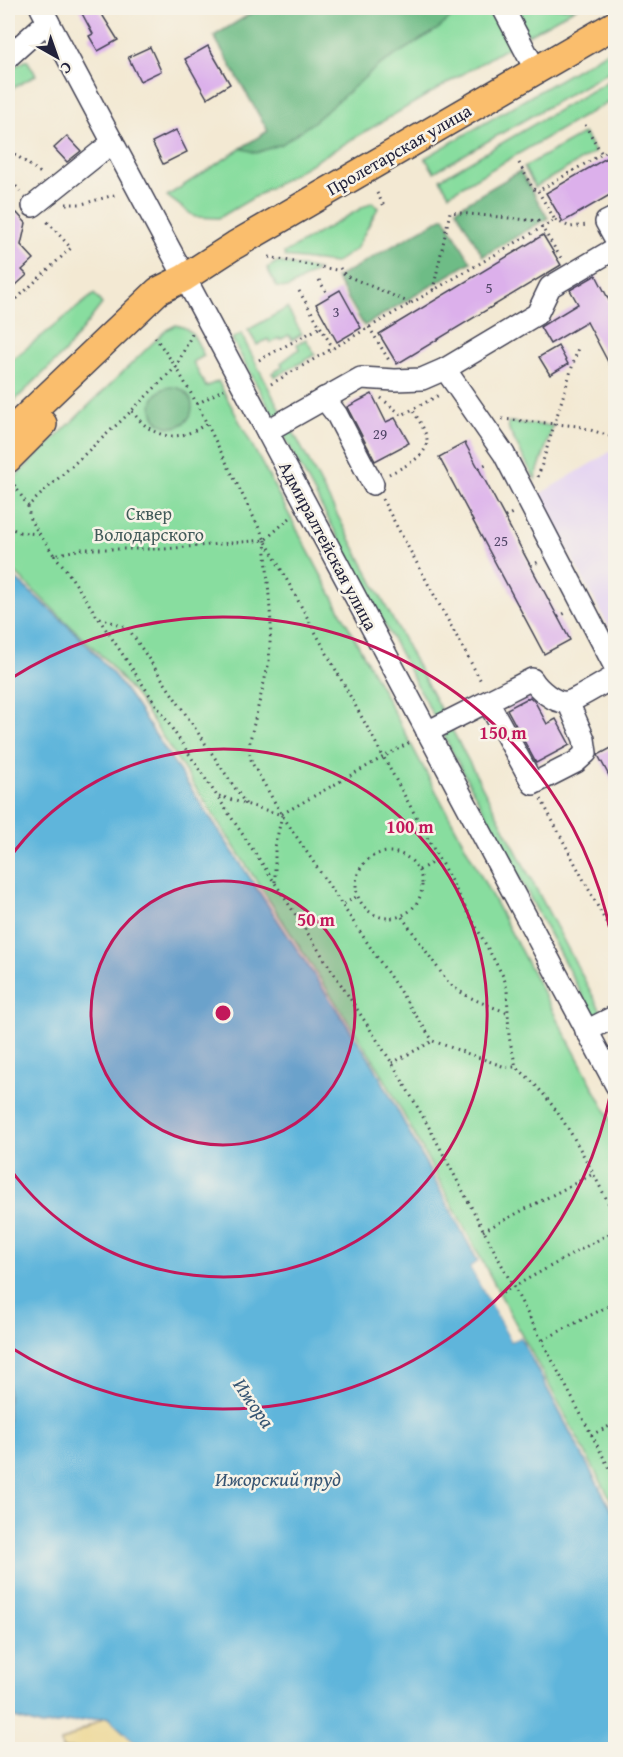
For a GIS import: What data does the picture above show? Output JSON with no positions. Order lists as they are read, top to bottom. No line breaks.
{"streets":{"main road":["Пролетарская улица"],"street":["Адмиралтейская улица"]},"crossings":[["Пролетарская улица","Адмиралтейская улица"]],"water":["Ижора","Ижорский пруд"],"parks":["Сквер Володарского"],"house_numbers":["5","3","29","25"],"north":"bottom right","rings":["150 m","100 m","50 m"]}
